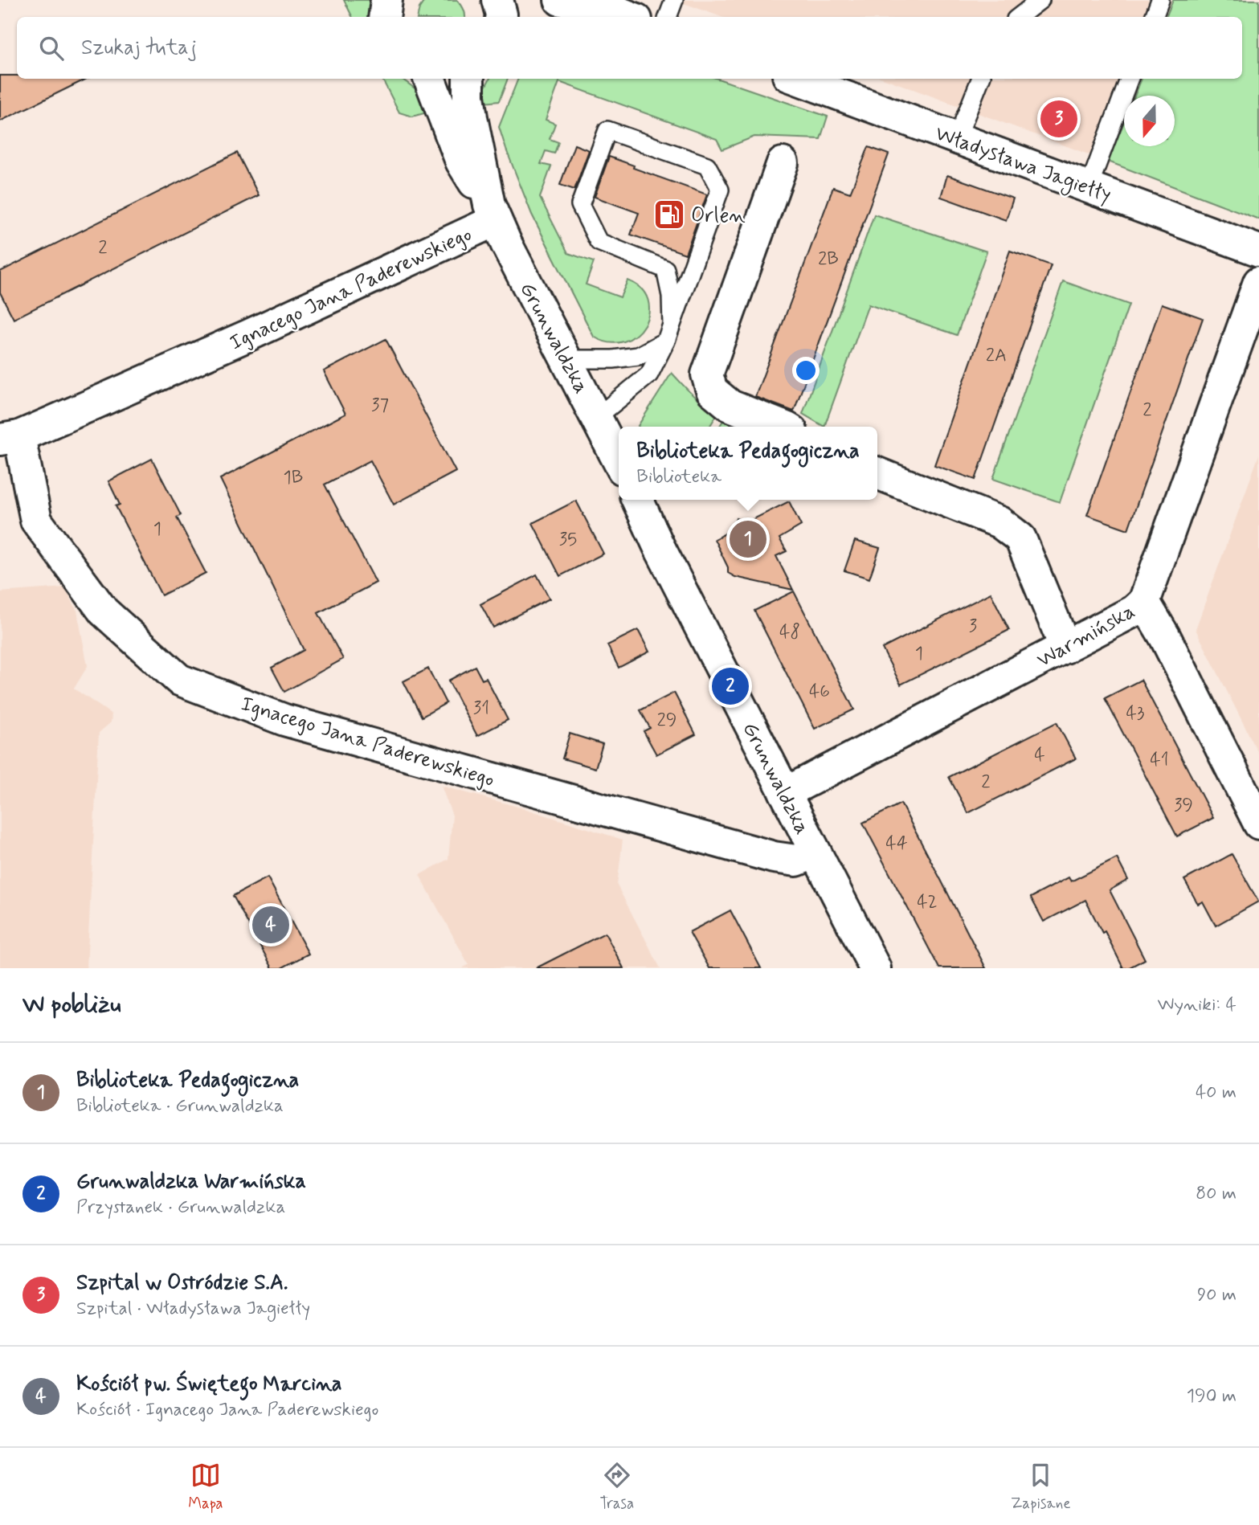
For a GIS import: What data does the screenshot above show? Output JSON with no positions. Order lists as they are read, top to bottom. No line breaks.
{"streets":{"street":["Władysława Jagiełły","Ignacego Jana Paderewskiego","Grunwaldzka","Warmińska"]},"crossings":[["Ignacego Jana Paderewskiego","Grunwaldzka"],["Grunwaldzka","Warmińska"]],"places":{"fuel station":["Orlen"]},"house_numbers":["2","2B","2A","37","2","1B","1","35","3","48","1","46","31","43","29","4","41","2","39","44","42"],"north":"bottom","page":{"search":"Szukaj tutaj","pins":["3","1","2","4"],"popup":["Biblioteka Pedagogiczna","Biblioteka"],"heading":["W pobliżu","Wyniki: 4"],"list":[{"mark":"1","name":"Biblioteka Pedagogiczna","note":"Biblioteka · Grunwaldzka","value":"40 m"},{"mark":"2","name":"Grunwaldzka Warmińska","note":"Przystanek · Grunwaldzka","value":"80 m"},{"mark":"3","name":"Szpital w Ostródzie S.A.","note":"Szpital · Władysława Jagiełły","value":"90 m"},{"mark":"4","name":"Kościół pw. Świętego Marcina","note":"Kościół · Ignacego Jana Paderewskiego","value":"190 m"}],"nav":["Mapa","Trasa","Zapisane"]}}
